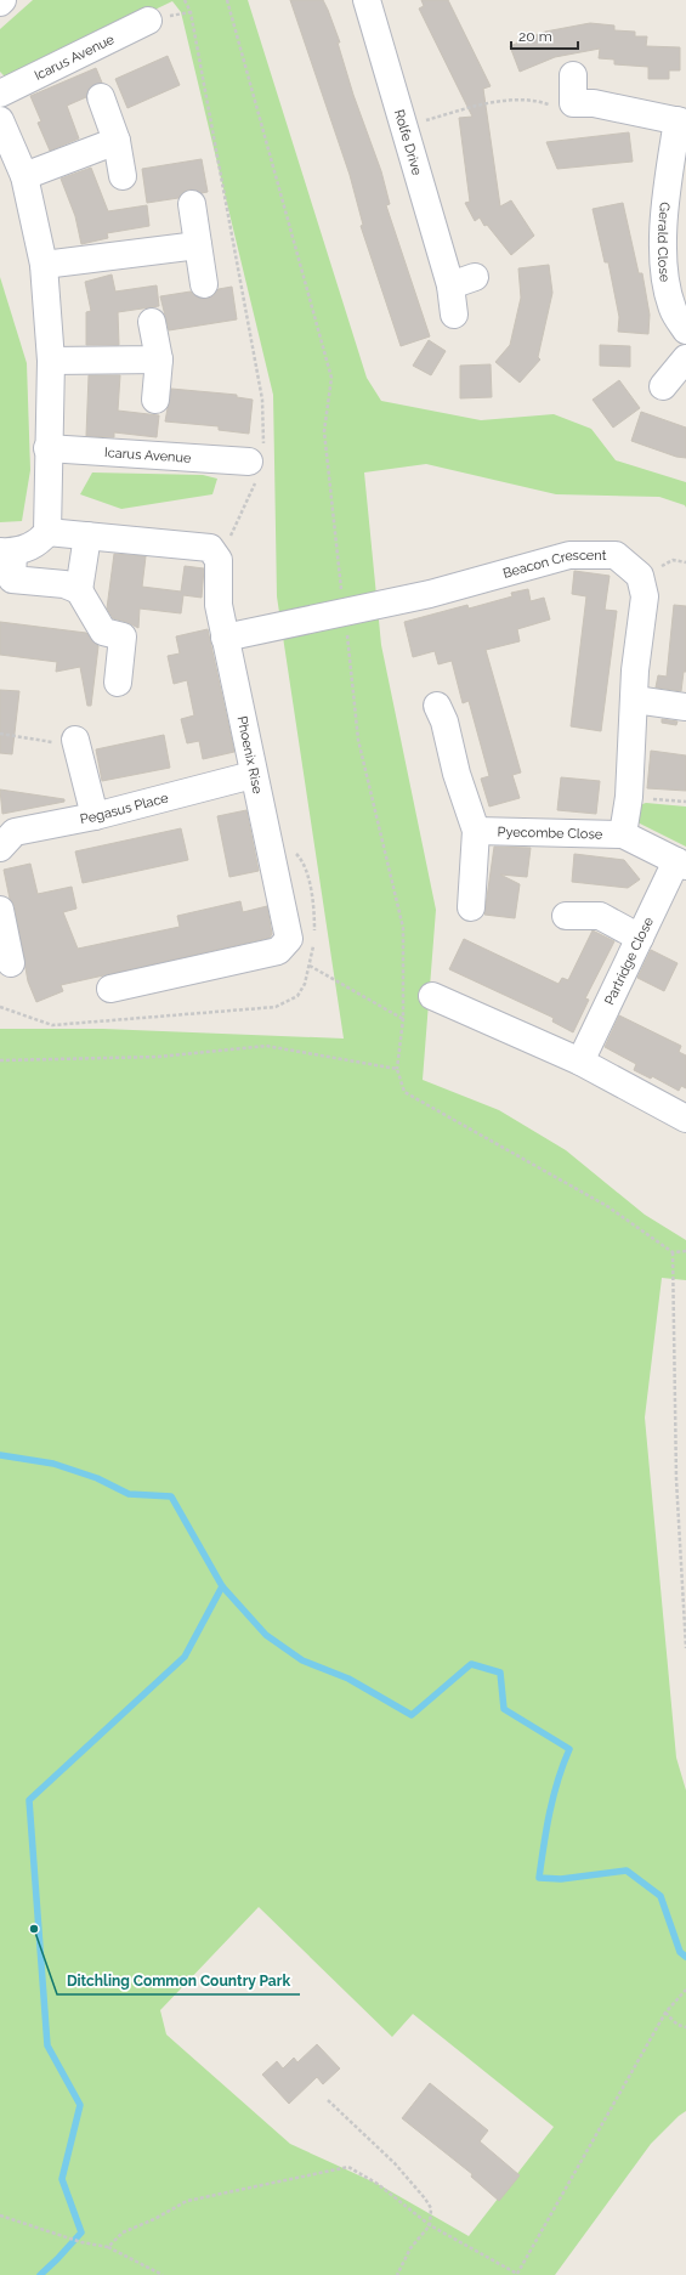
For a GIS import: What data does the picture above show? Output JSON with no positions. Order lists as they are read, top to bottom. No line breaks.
{"streets":{"street":["Icarus Avenue","Rolfe Drive","Gerald Close","Beacon Crescent","Phoenix Rise","Pegasus Place","Pyecombe Close","Partridge Close"]},"crossings":[["Beacon Crescent","Phoenix Rise"],["Beacon Crescent","Pyecombe Close"],["Phoenix Rise","Pegasus Place"]],"places":["Ditchling Common Country Park"],"scale_bar":"20 m"}
